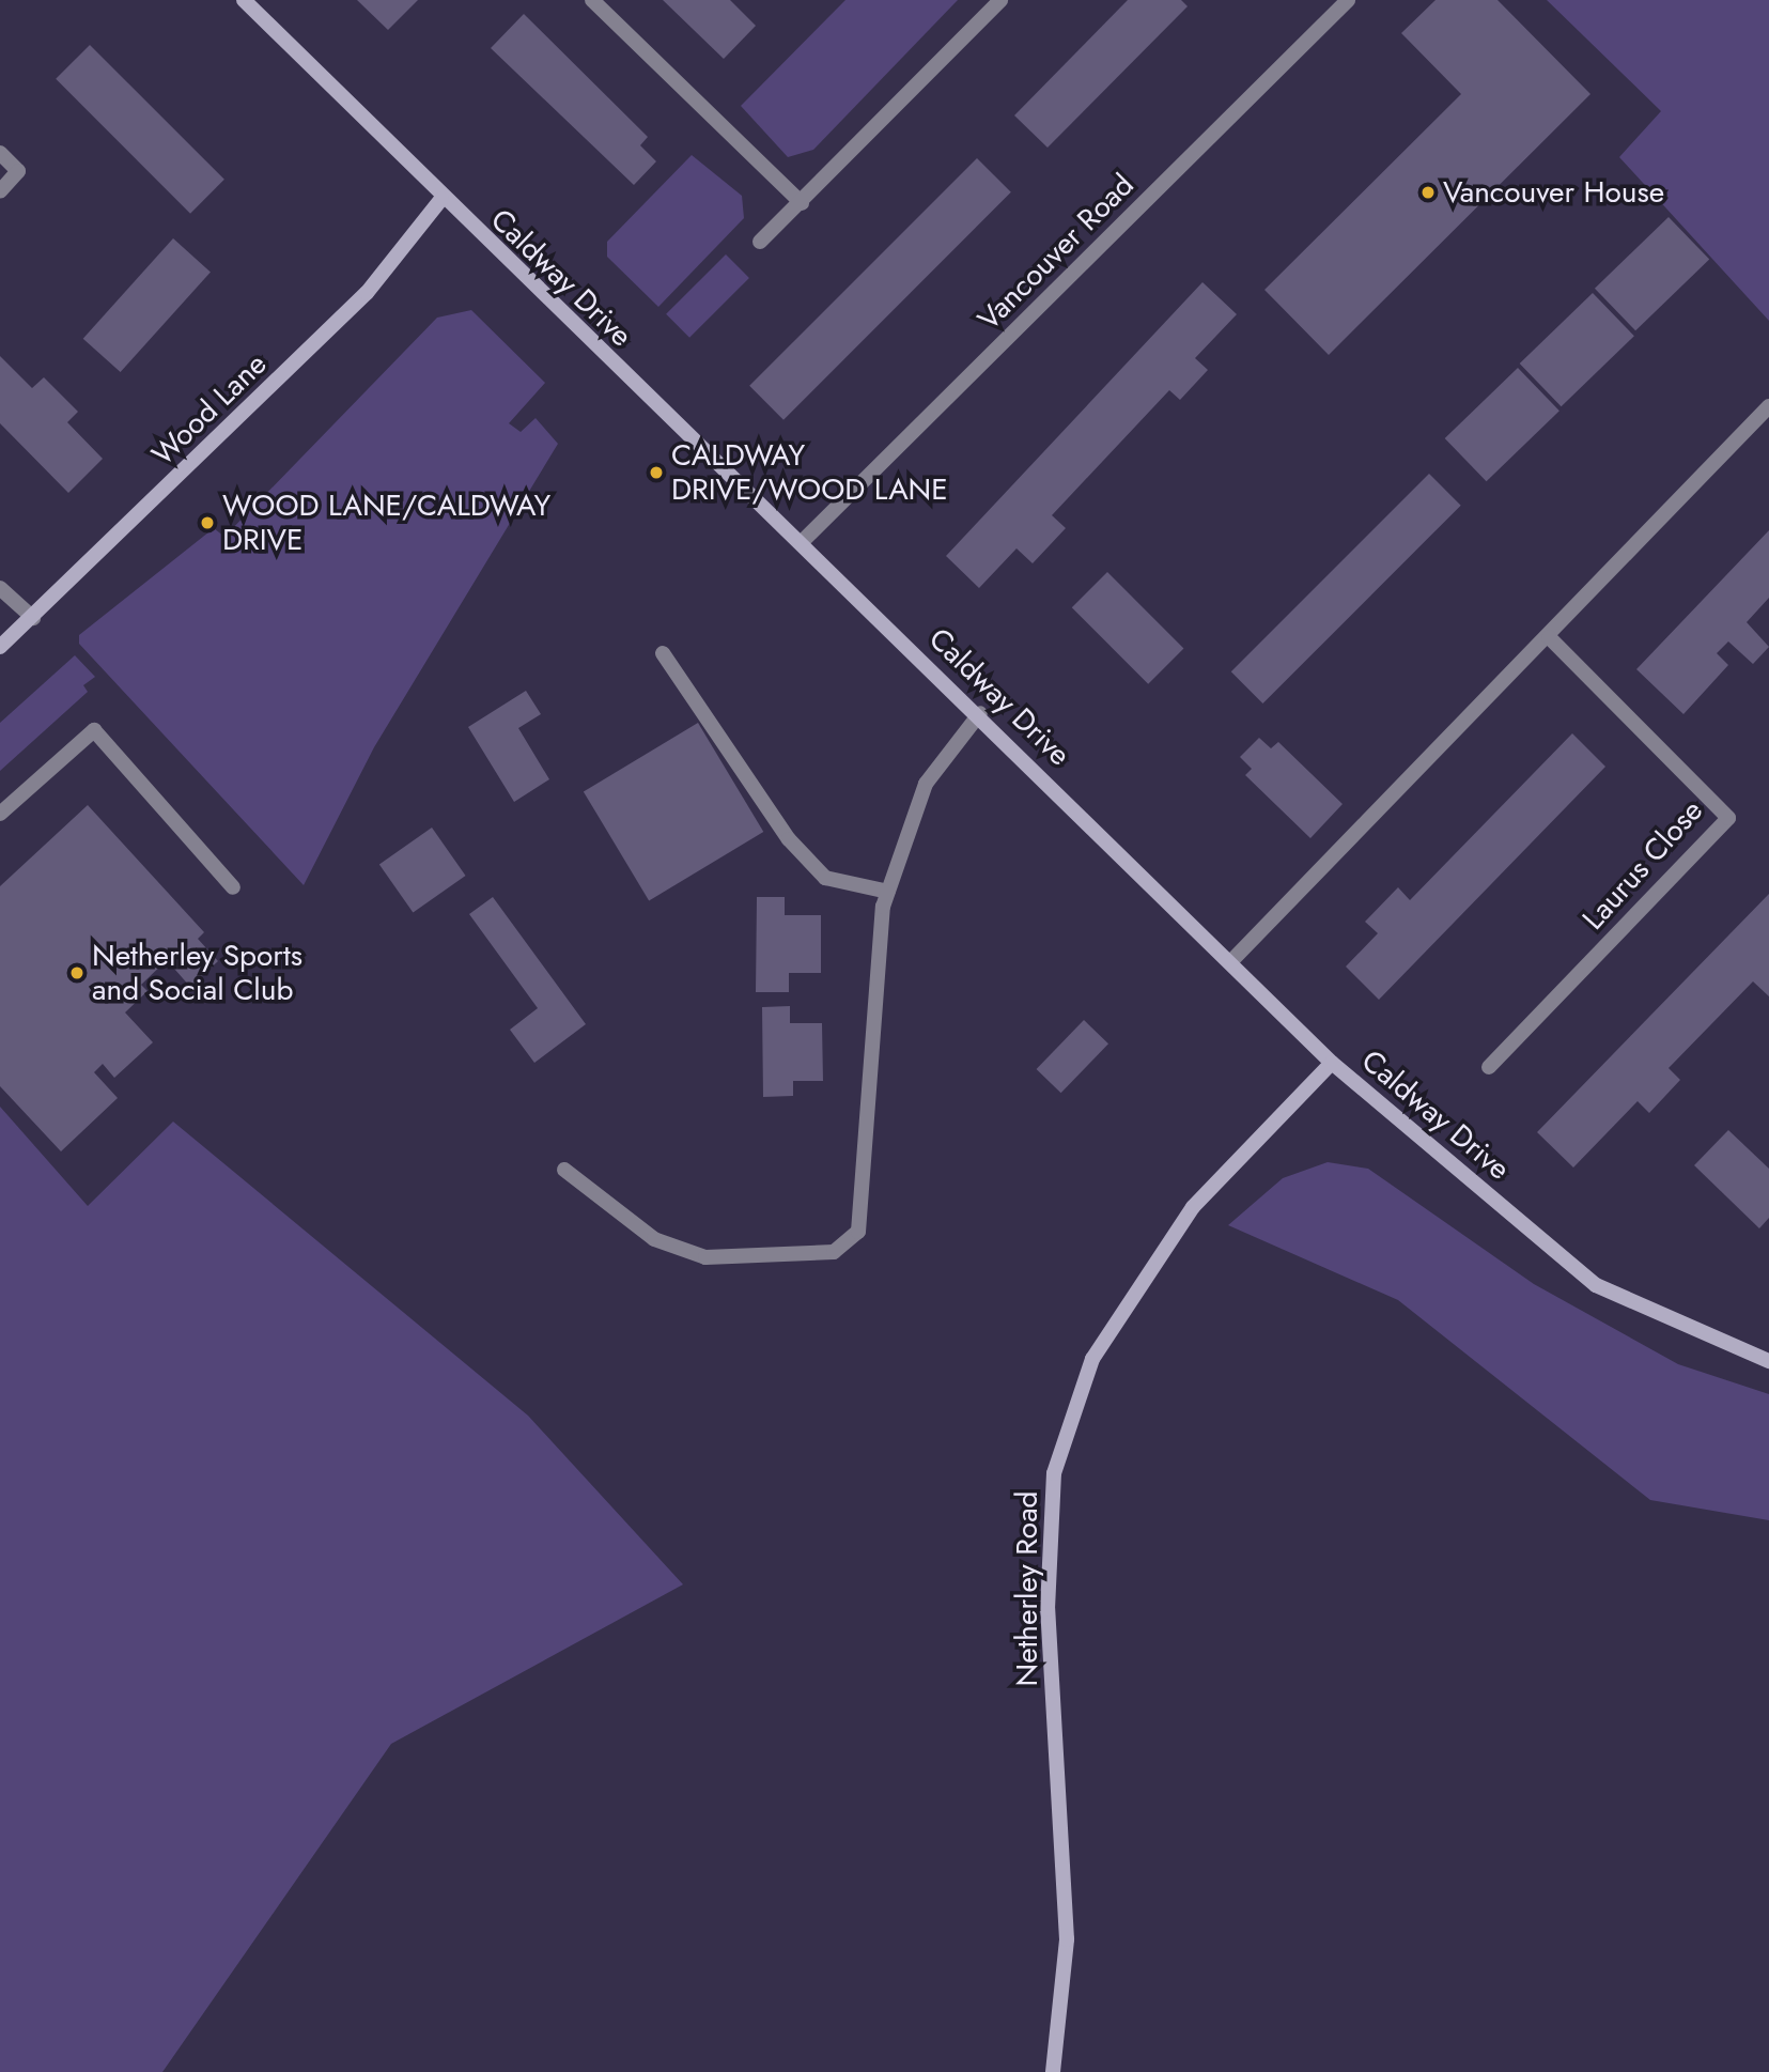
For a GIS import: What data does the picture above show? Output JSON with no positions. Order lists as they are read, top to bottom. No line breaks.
{"streets":{"main road":["Caldway Drive","Wood Lane","Netherley Road"],"street":["Vancouver Road","Laurus Close"]},"crossings":[["Vancouver Road","Caldway Drive"],["Caldway Drive","Wood Lane"],["Caldway Drive","Netherley Road"]],"places":["Vancouver House","CALDWAY DRIVE/WOOD LANE","WOOD LANE/CALDWAY DRIVE","Netherley Sports and Social Club"]}
